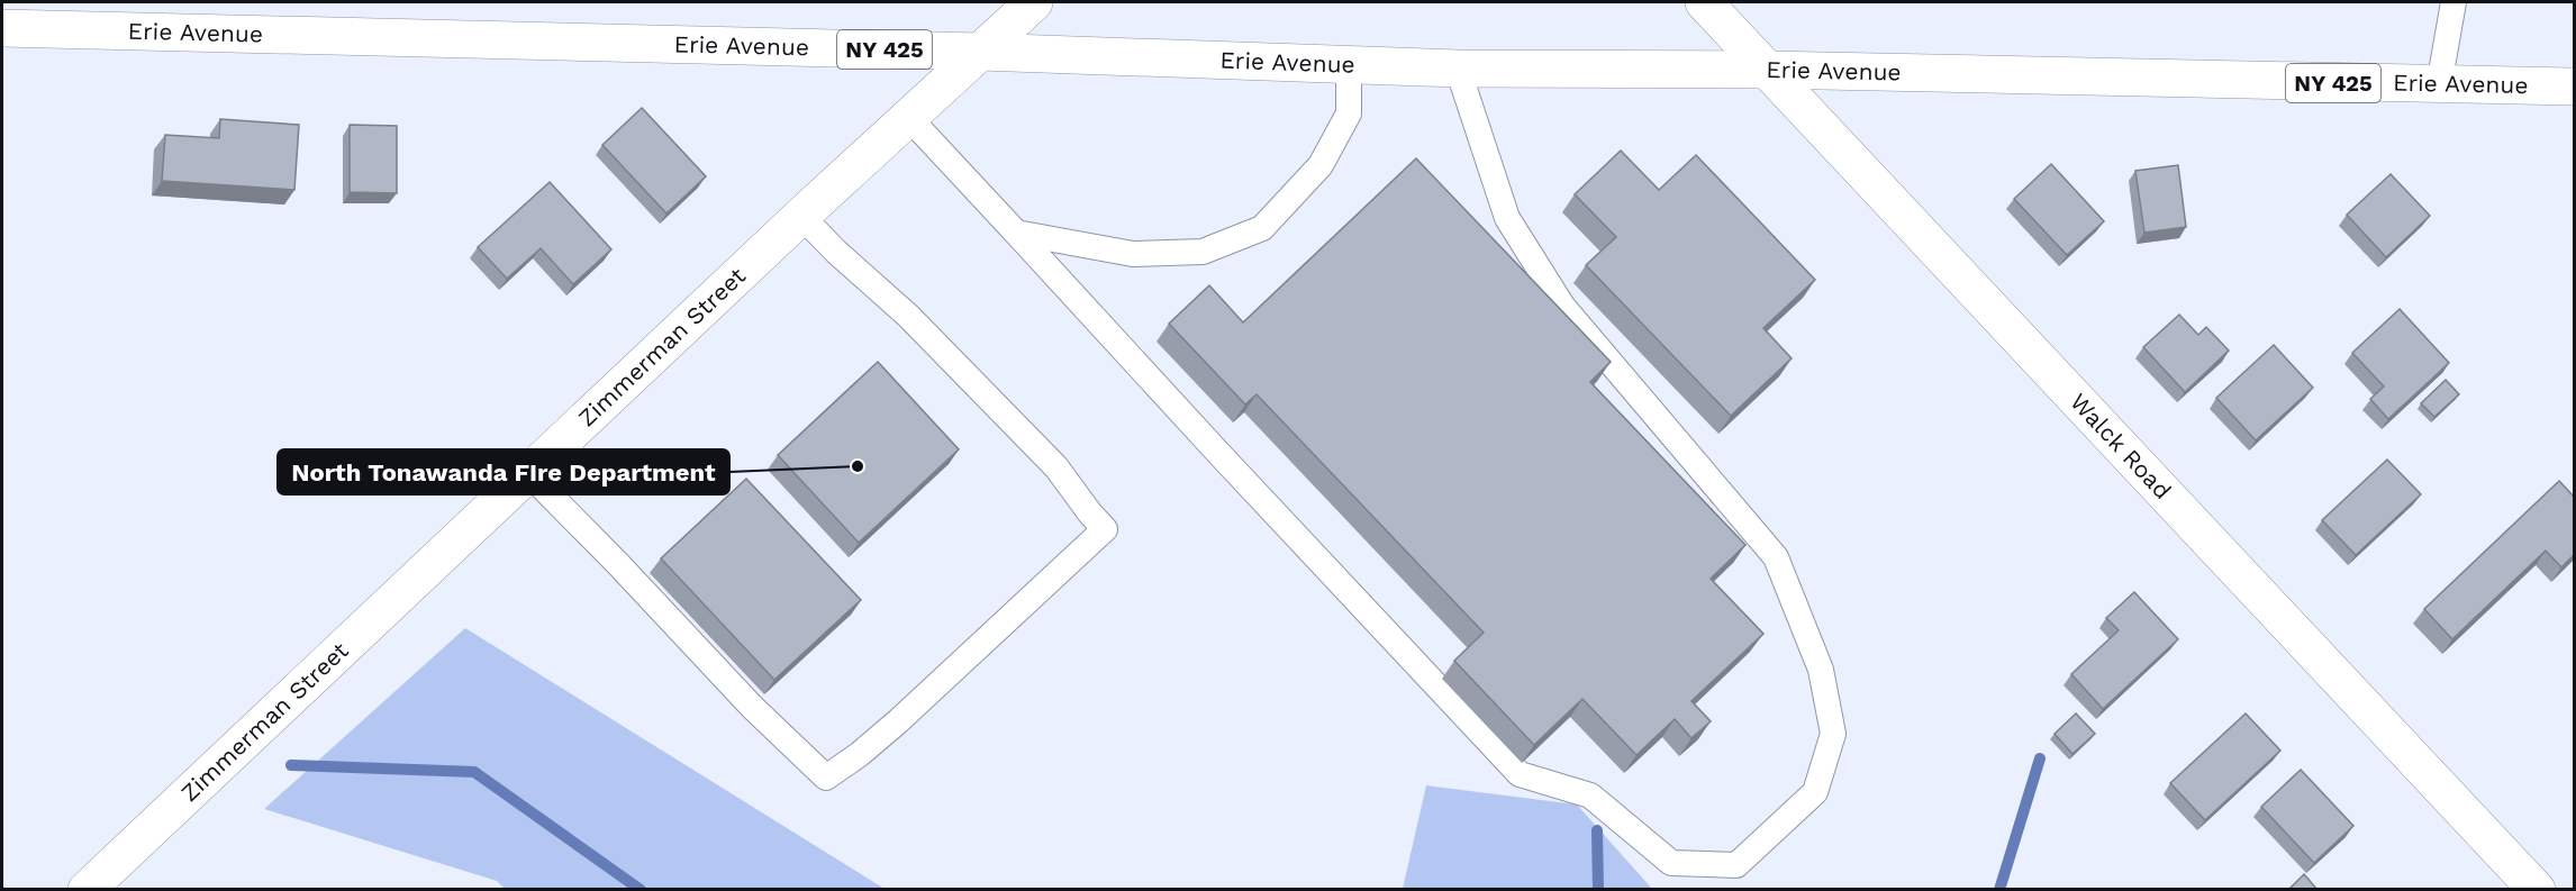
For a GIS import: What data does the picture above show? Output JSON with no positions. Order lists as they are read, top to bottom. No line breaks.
{"streets":{"main road":["Erie Avenue","NY 425","Zimmerman Street","Walck Road"]},"crossings":[["Erie Avenue","Zimmerman Street"],["Erie Avenue","Walck Road"]],"places":["North Tonawanda FIre Department"]}
